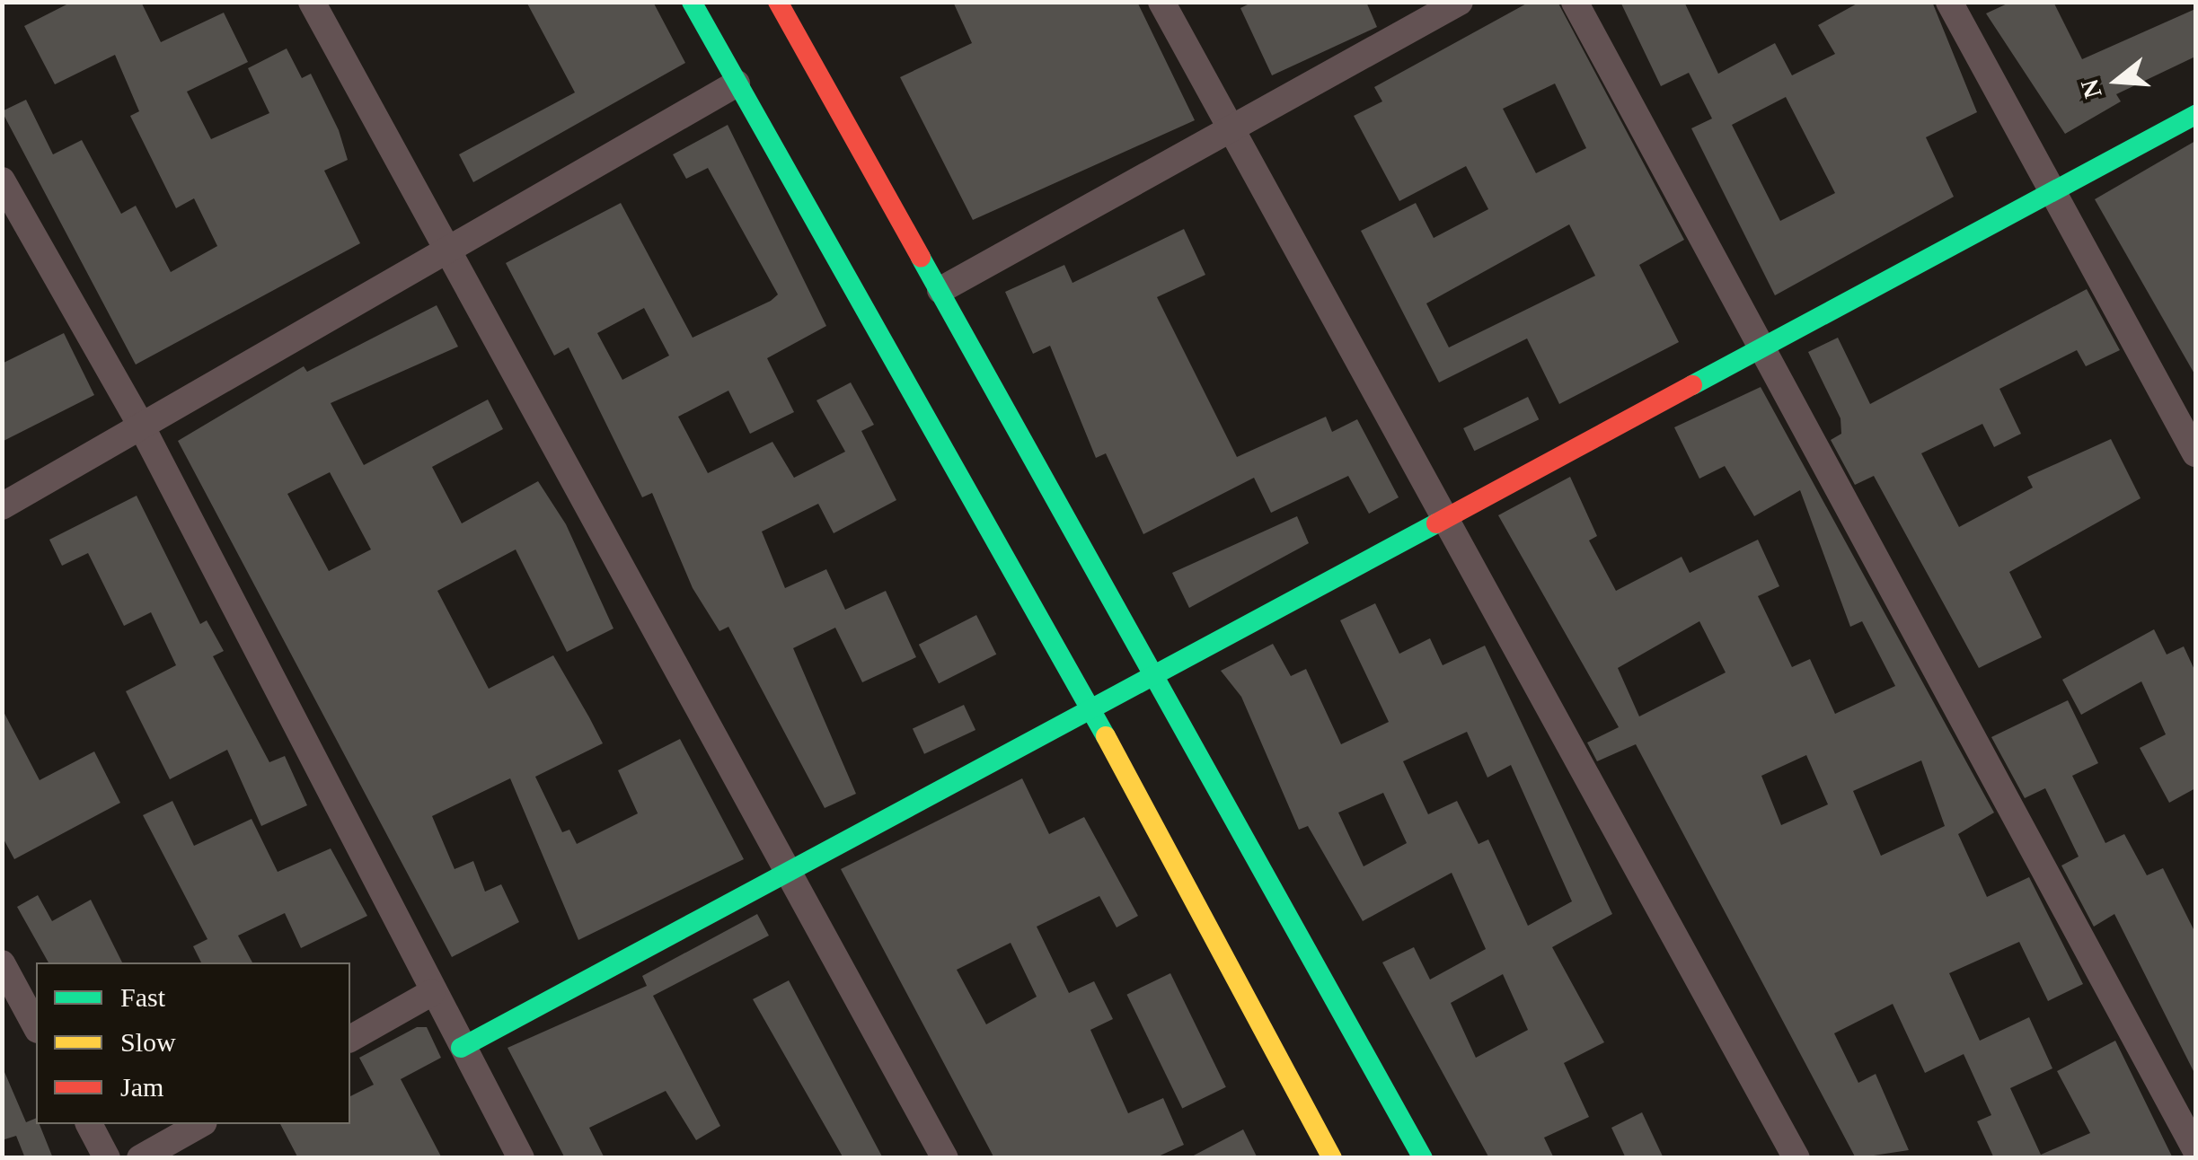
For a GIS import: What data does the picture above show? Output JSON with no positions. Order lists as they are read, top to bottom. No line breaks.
{"legend":["Fast","Slow","Jam"],"north":"left"}
